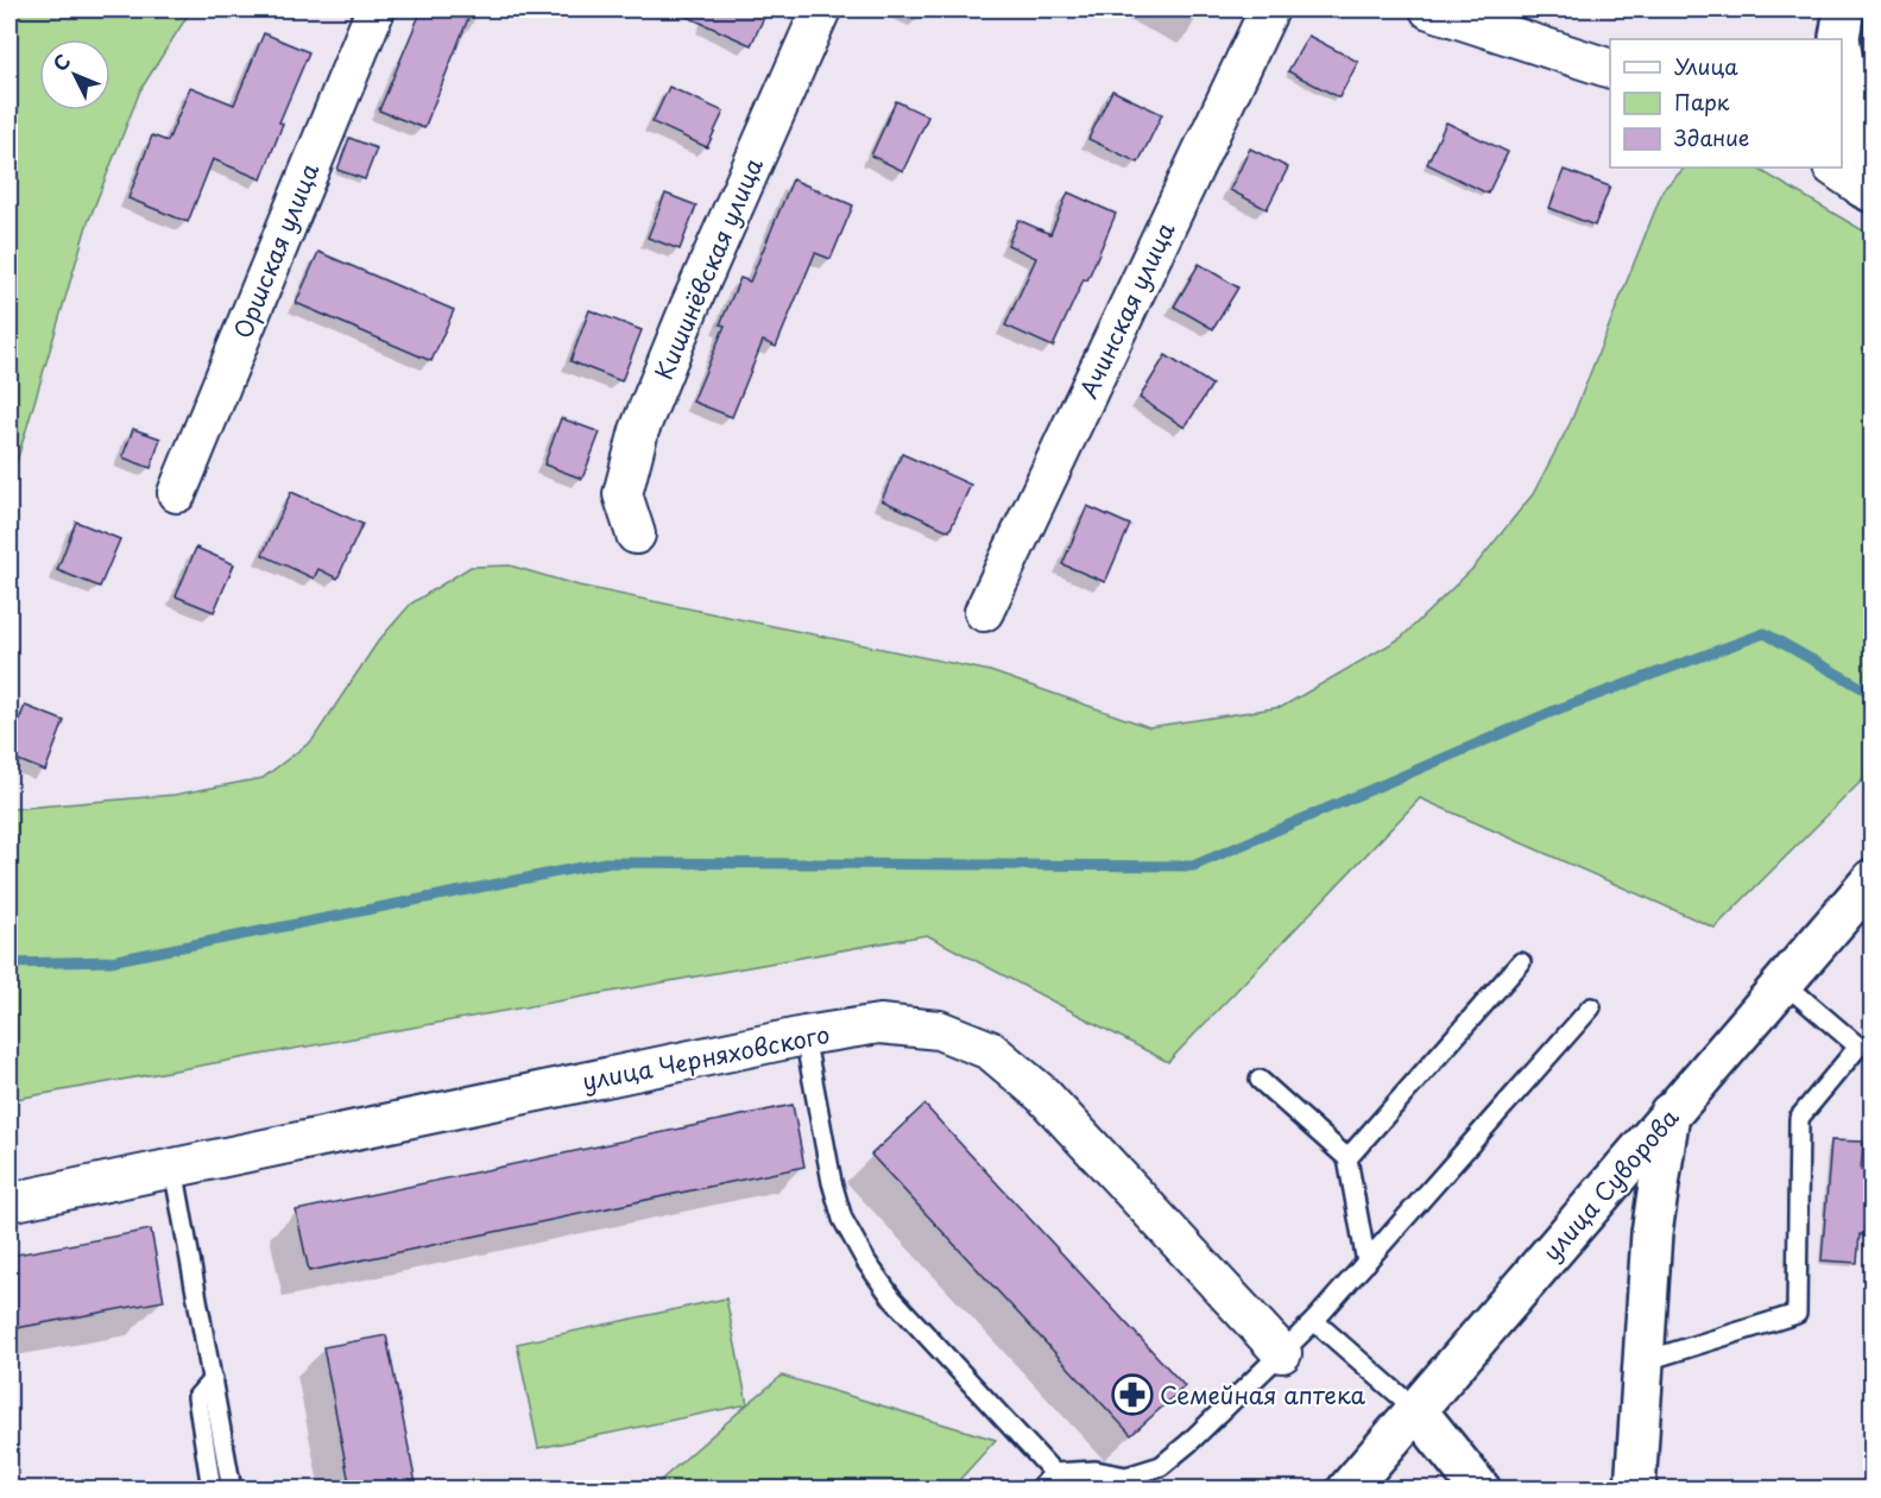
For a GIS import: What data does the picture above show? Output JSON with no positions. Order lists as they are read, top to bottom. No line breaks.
{"streets":{"main road":["улица Суворова"],"street":["Оршская улица","Кишинёвская улица","Ачинская улица","улица Черняховского"]},"places":{"pharmacy":["Семейная аптека"]},"legend":["Улица","Парк","Здание"],"north":"top left"}
